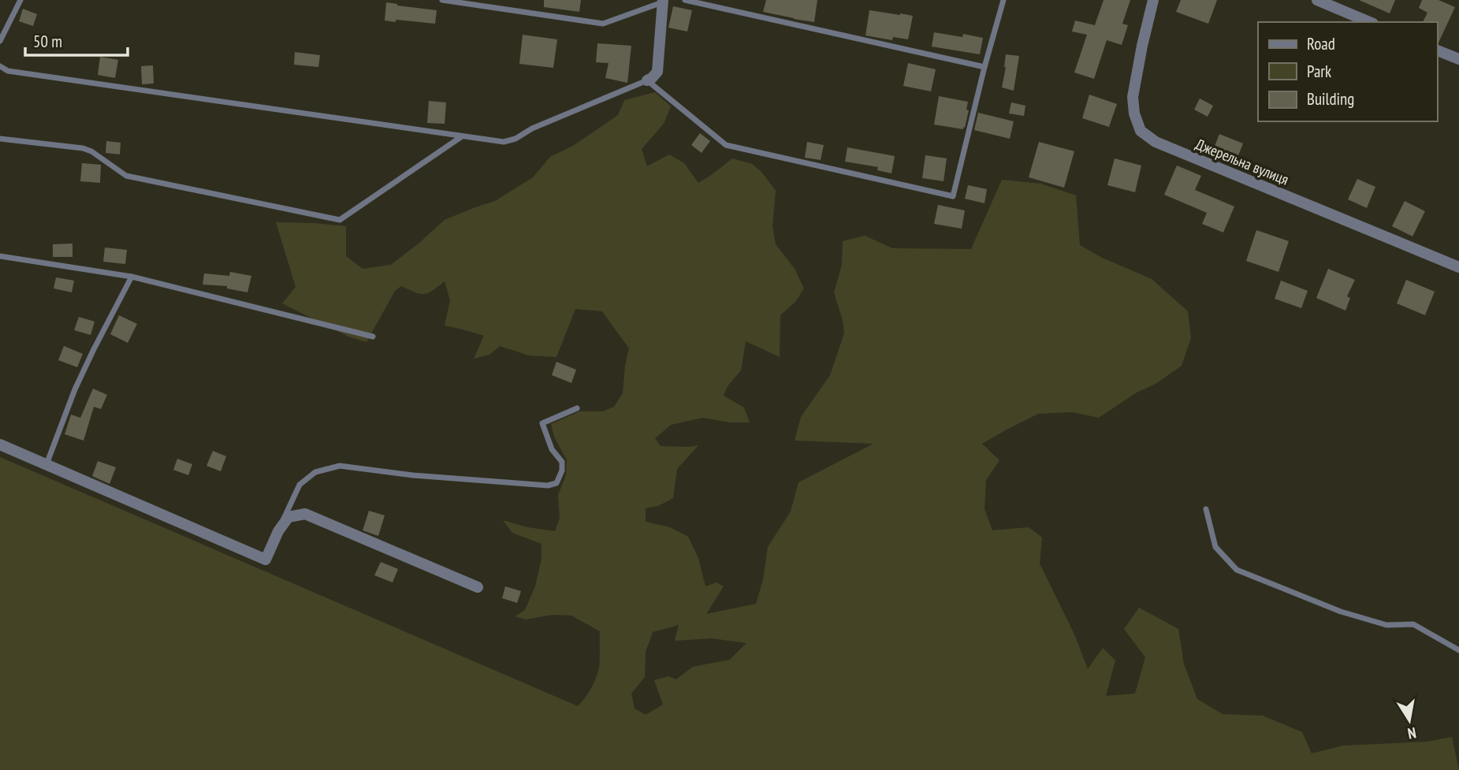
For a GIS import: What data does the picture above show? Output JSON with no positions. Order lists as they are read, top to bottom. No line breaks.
{"streets":{"street":["Джерельна вулиця"]},"legend":["Road","Park","Building"],"scale_bar":"50 m","north":"bottom"}
